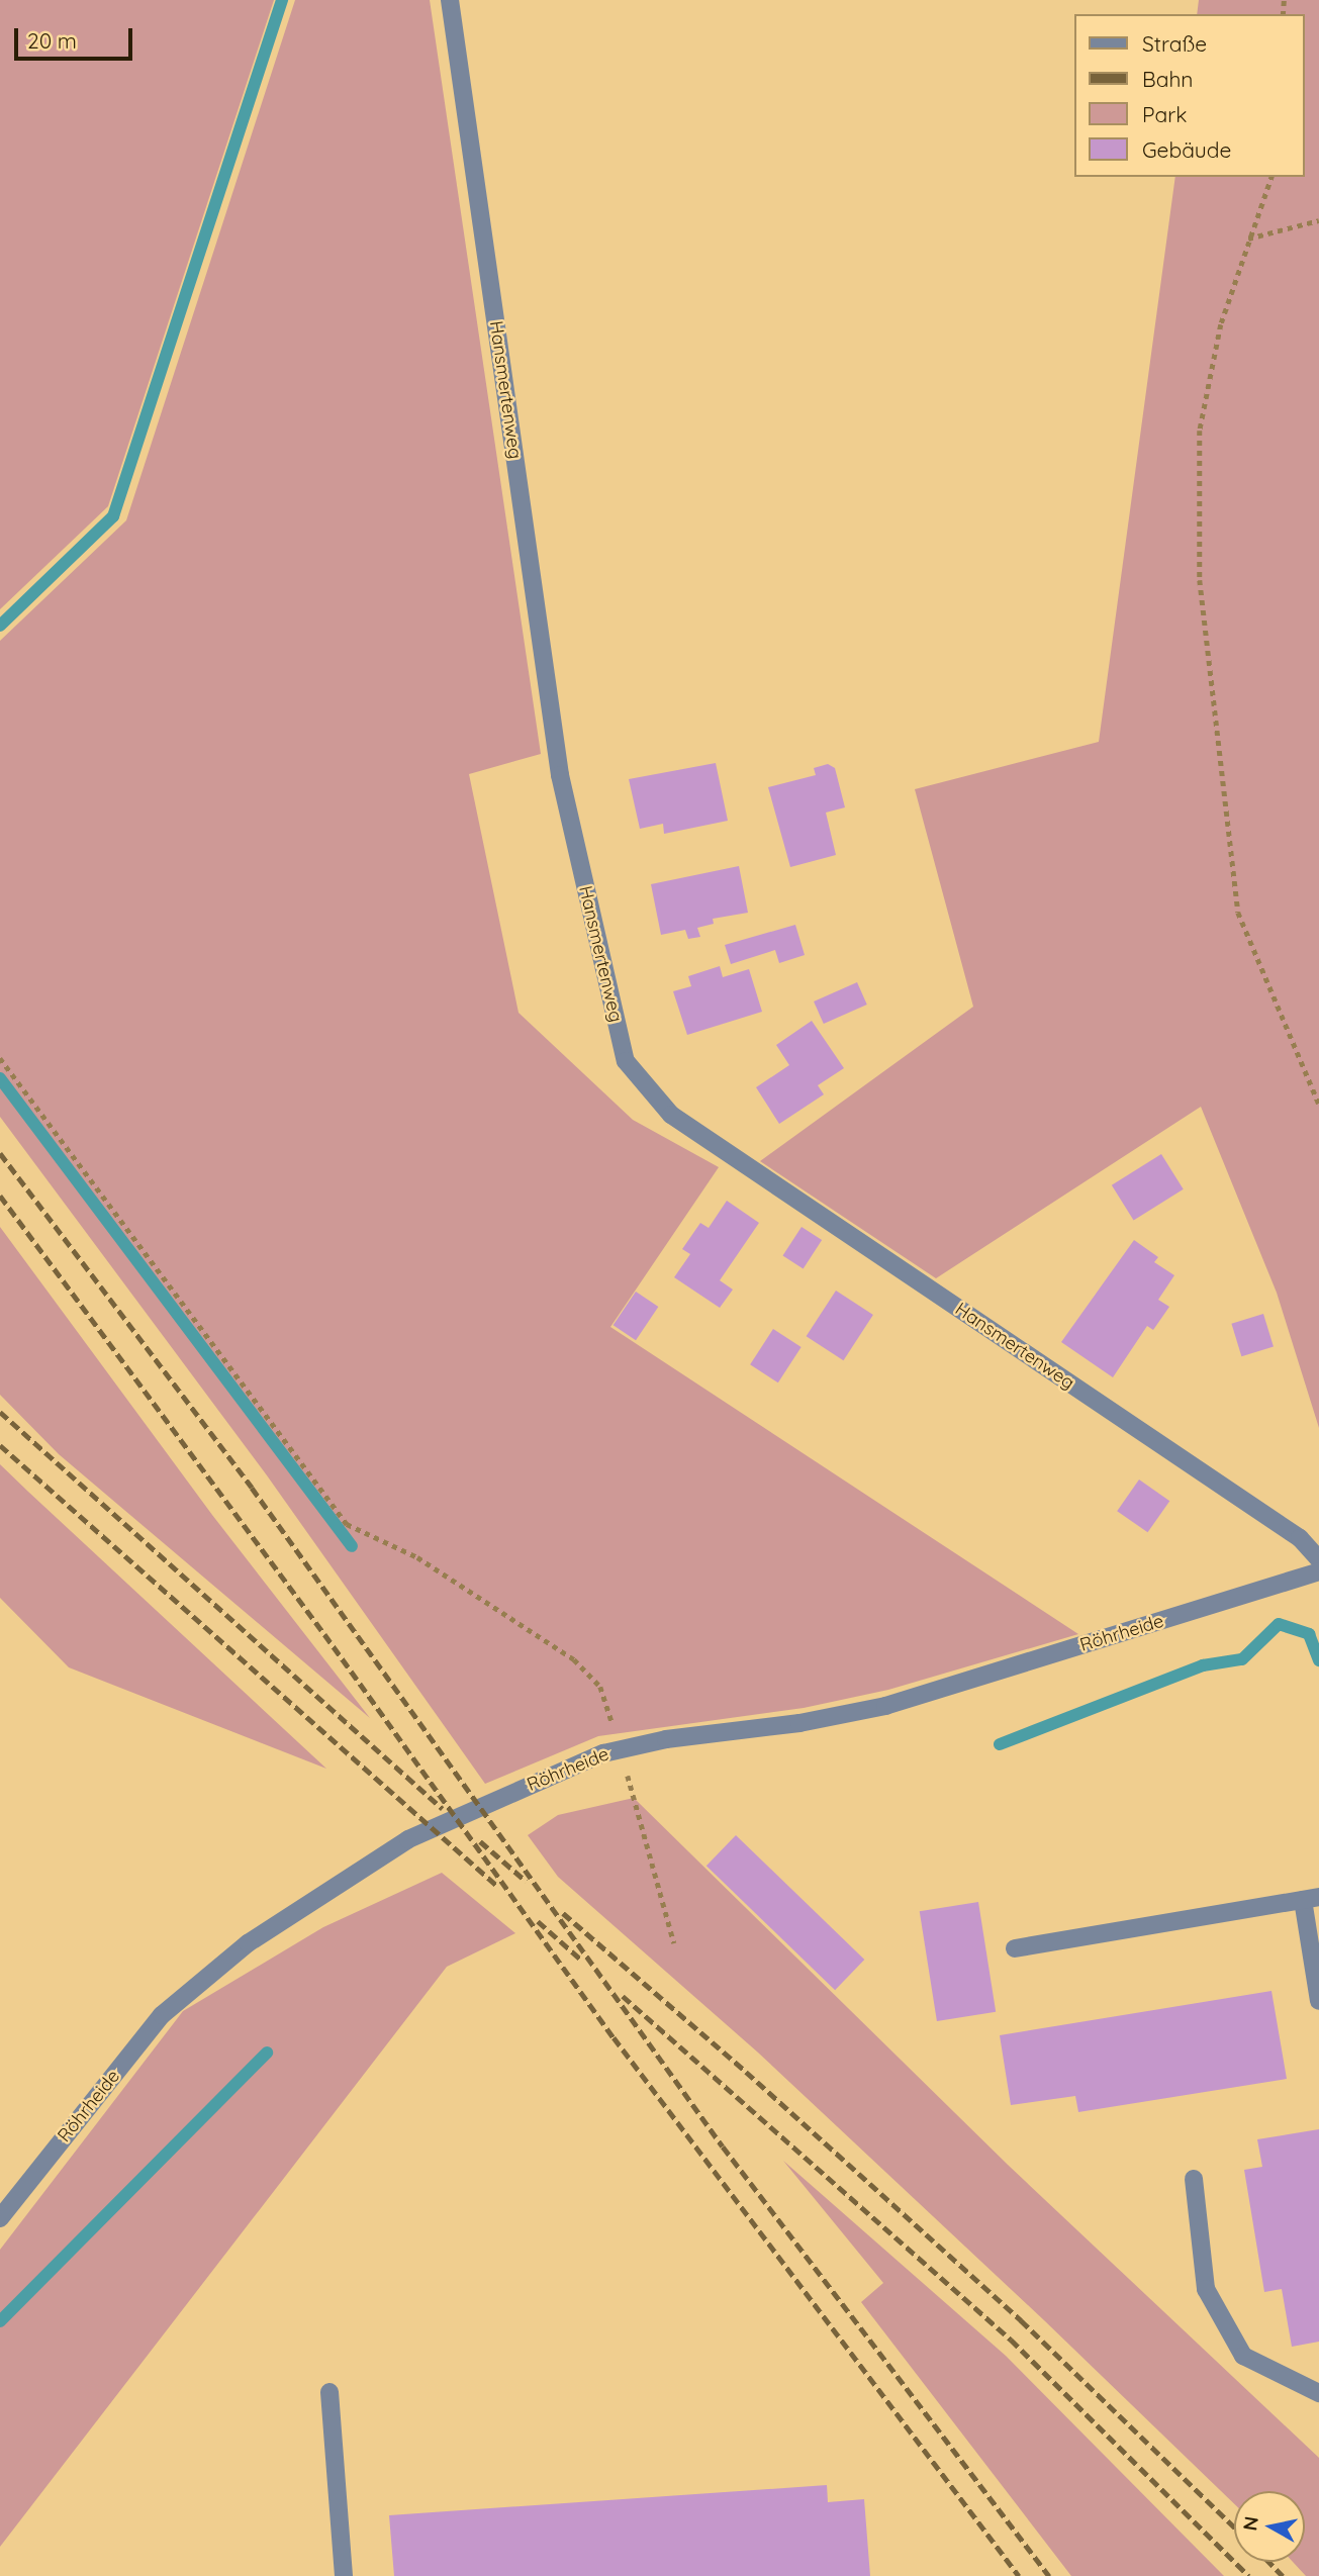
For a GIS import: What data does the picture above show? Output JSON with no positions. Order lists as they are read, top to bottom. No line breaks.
{"streets":{"street":["Hansmertenweg","Röhrheide"]},"legend":["Straße","Bahn","Park","Gebäude"],"scale_bar":"20 m","north":"left"}
